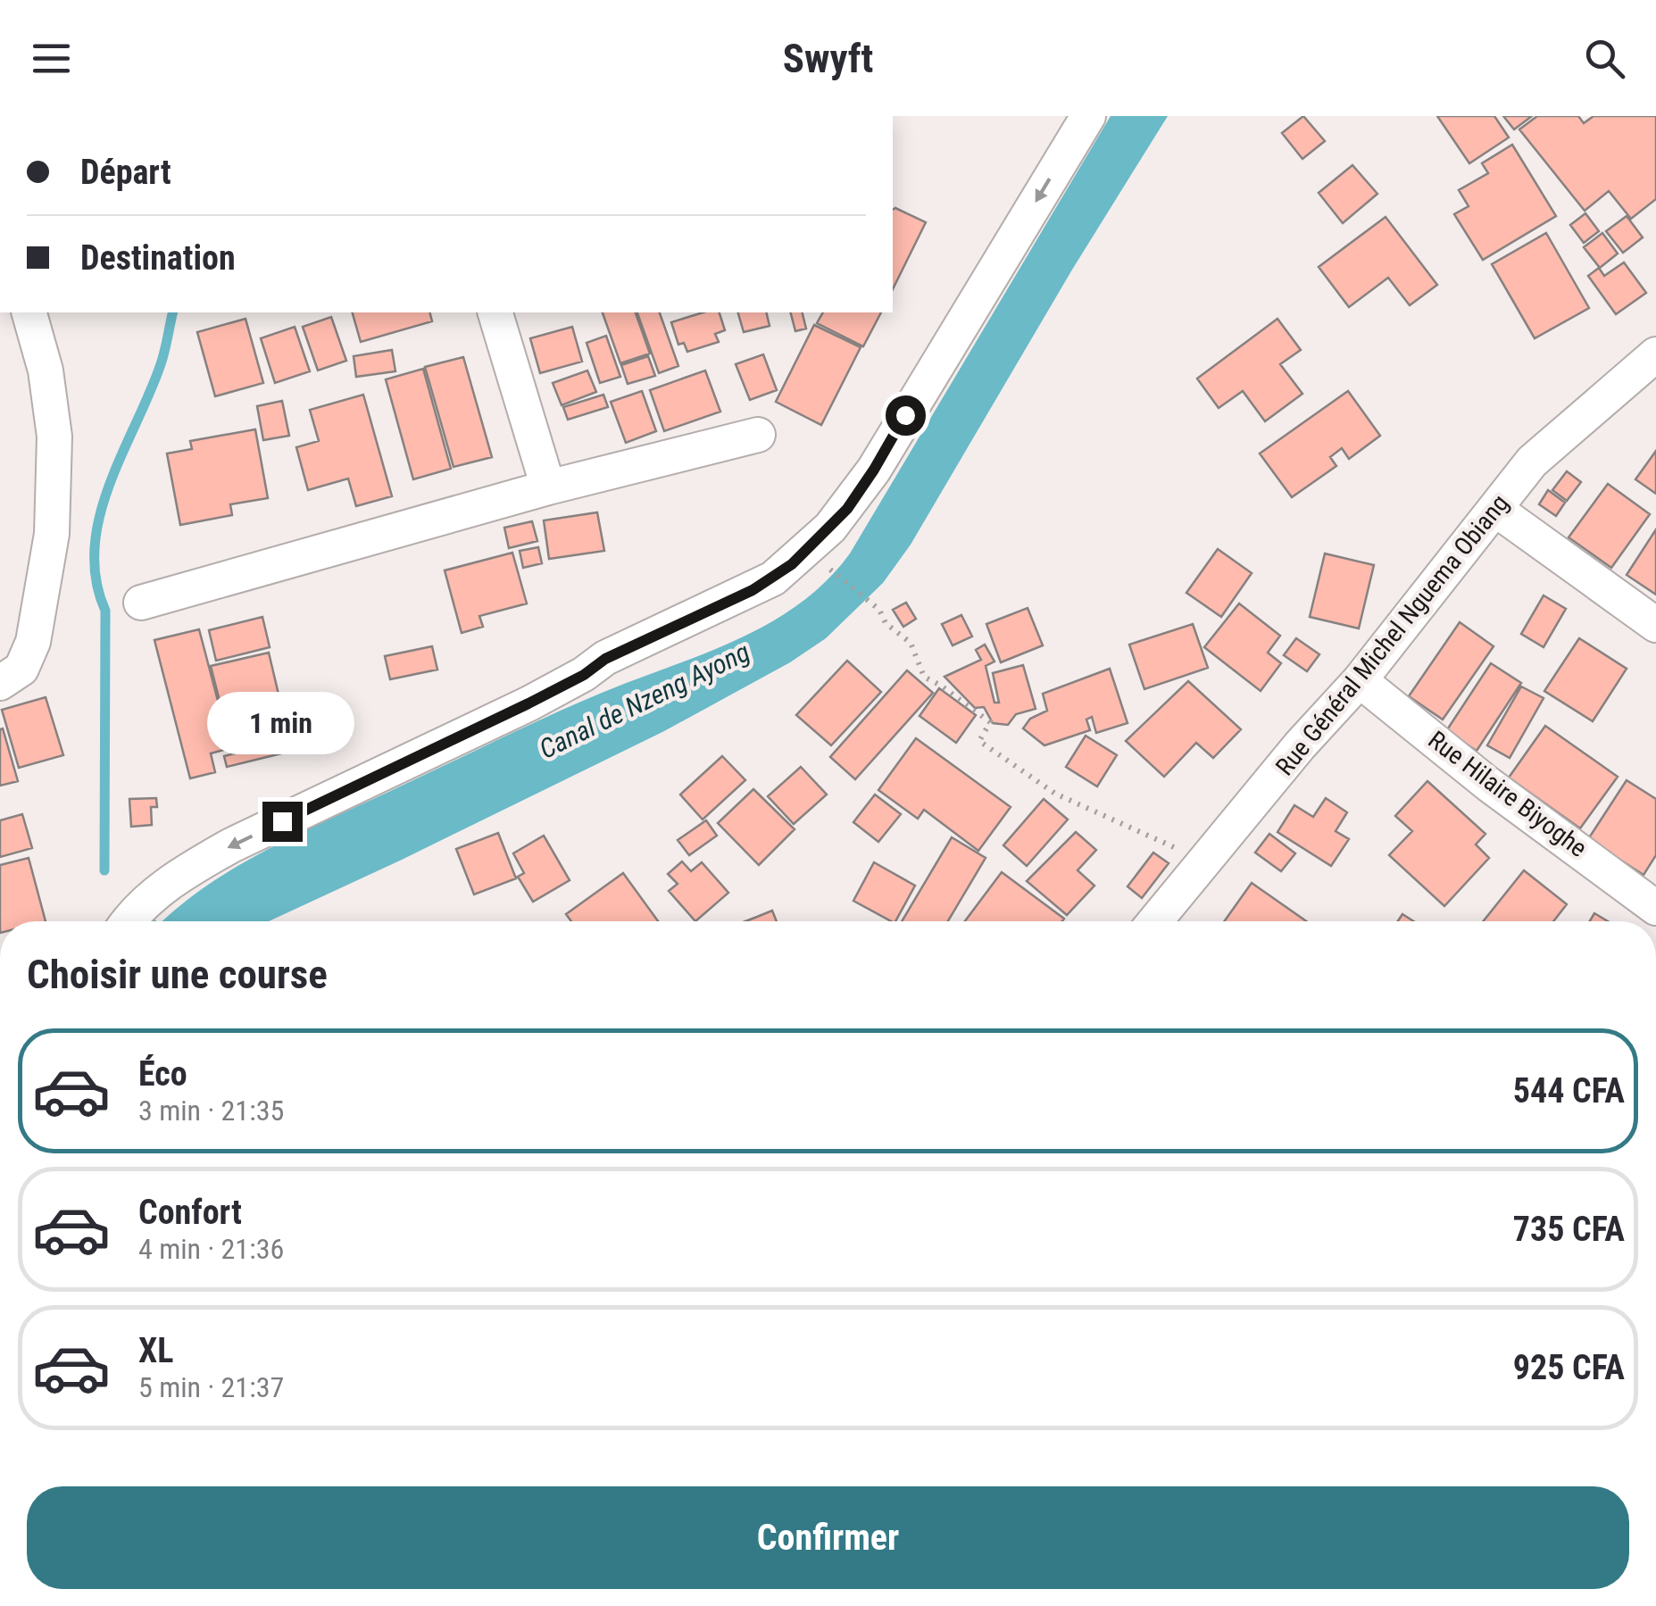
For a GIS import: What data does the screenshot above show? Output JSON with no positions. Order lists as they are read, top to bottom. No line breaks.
{"streets":{"street":["Rue Général Michel Nguema Obiang","Rue Hilaire Biyoghe"]},"crossings":[["Rue Général Michel Nguema Obiang","Rue Hilaire Biyoghe"]],"water":["Canal de Nzeng Ayong"],"page":{"header":"Swyft","banner":["Départ","Destination"],"bubble":"1 min","heading":"Choisir une course","list":[{"name":"Éco","note":"3 min · 21:35","value":"544 CFA"},{"name":"Confort","note":"4 min · 21:36","value":"735 CFA"},{"name":"XL","note":"5 min · 21:37","value":"925 CFA"}],"buttons":"Confirmer"}}
